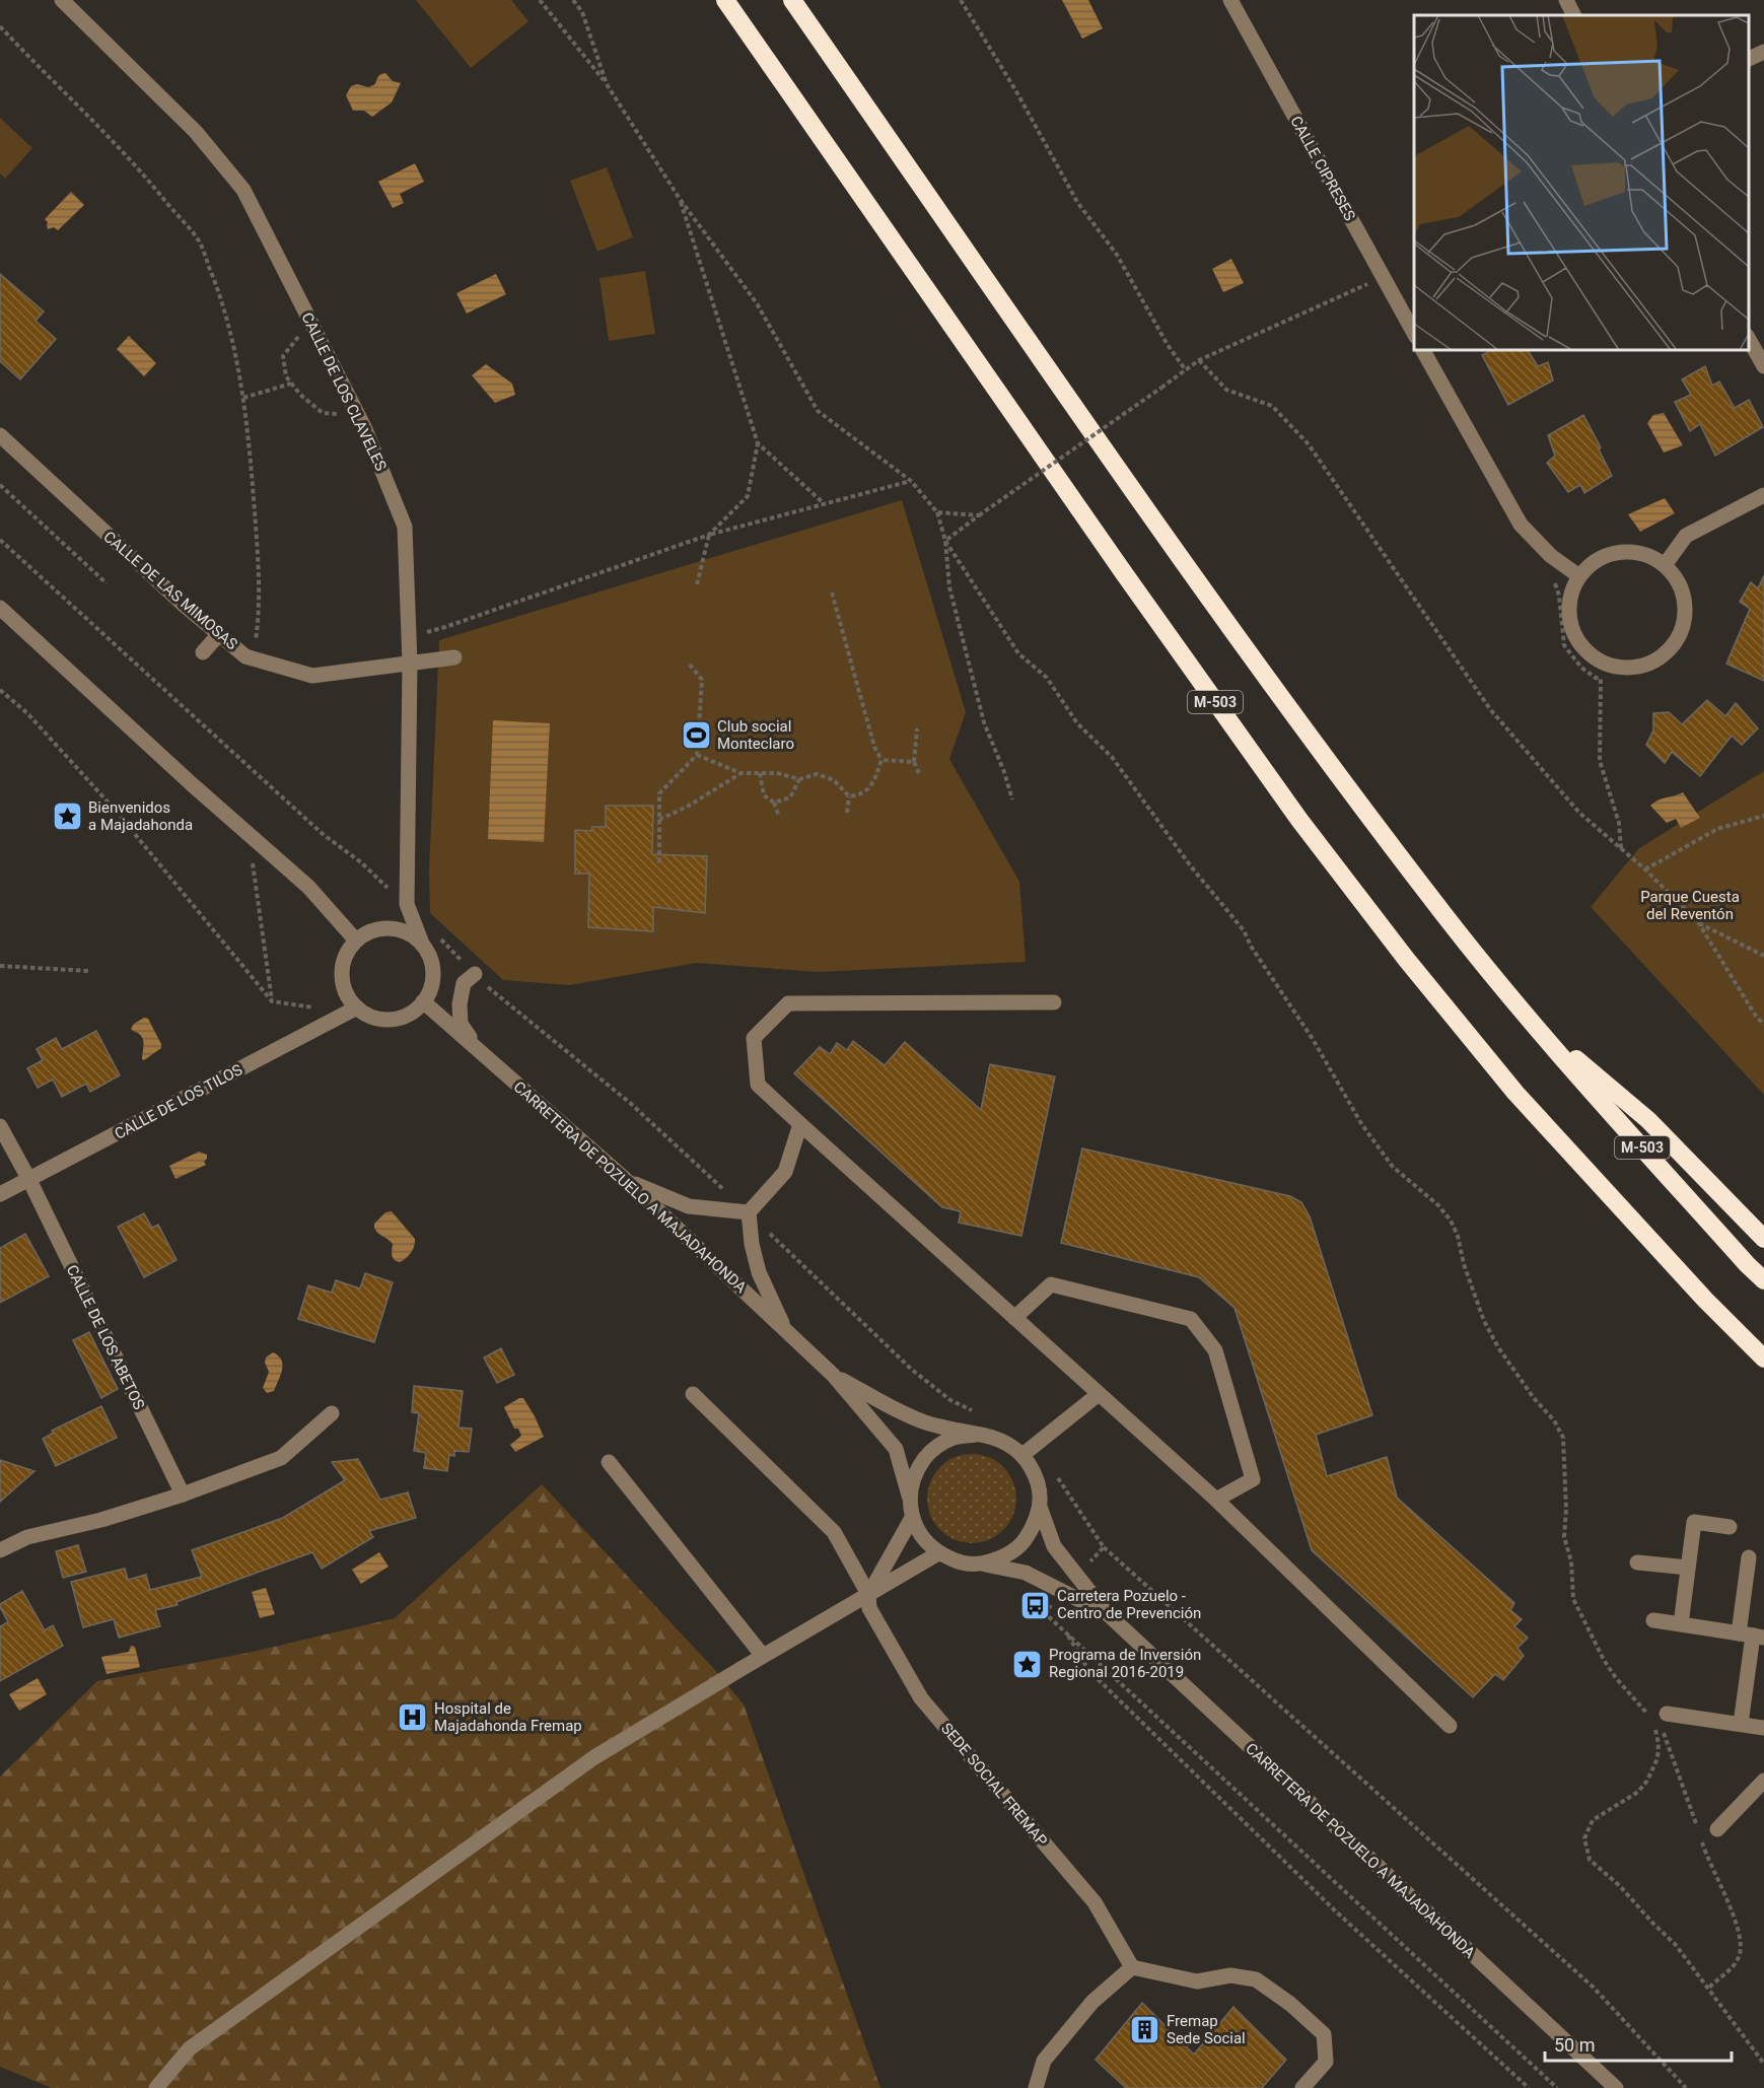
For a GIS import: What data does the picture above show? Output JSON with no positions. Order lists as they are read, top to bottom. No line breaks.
{"streets":{"highway":["M-503"],"street":["CALLE CIPRESES","CALLE DE LOS CLAVELES","CALLE DE LAS MIMOSAS","CALLE DE LOS TILOS","CARRETERA DE POZUELO A MAJADAHONDA","CALLE DE LOS ABETOS","SEDE SOCIAL FREMAP"]},"crossings":[["CALLE DE LOS CLAVELES","CALLE DE LAS MIMOSAS"],["CALLE DE LOS CLAVELES","CALLE DE LOS TILOS"],["CALLE DE LOS CLAVELES","CARRETERA DE POZUELO A MAJADAHONDA"],["CALLE DE LOS TILOS","CARRETERA DE POZUELO A MAJADAHONDA"],["CALLE DE LOS TILOS","CALLE DE LOS ABETOS"]],"parks":["Parque Cuesta del Reventón"],"places":{"sports":["Club social Monteclaro"],"place":["Bienvenidos a Majadahonda","Programa de Inversión Regional 2016-2019"],"bus stop":["Carretera Pozuelo - Centro de Prevención"],"hospital":["Hospital de Majadahonda Fremap"],"building":["Fremap Sede Social"]},"scale_bar":"50 m"}
